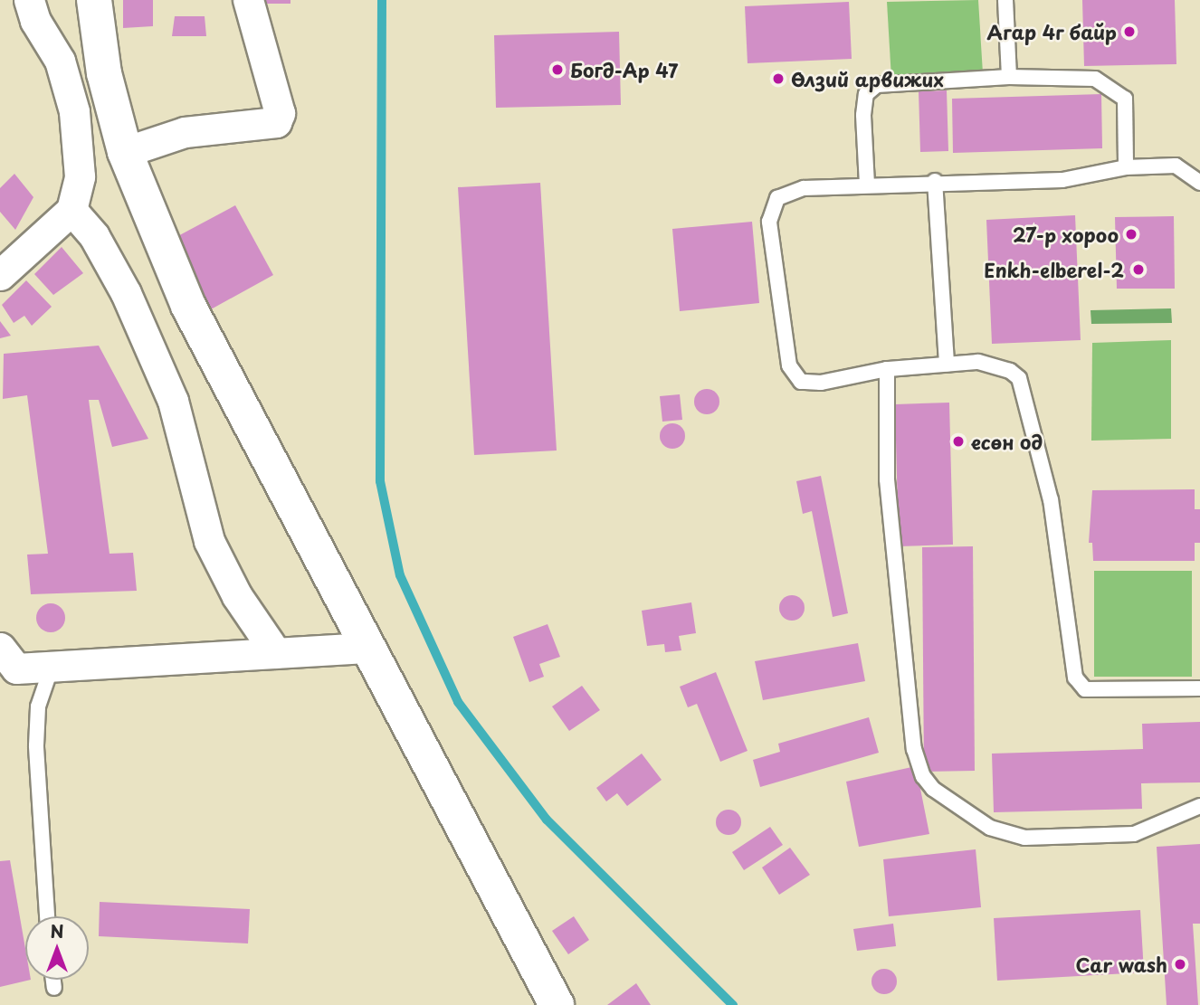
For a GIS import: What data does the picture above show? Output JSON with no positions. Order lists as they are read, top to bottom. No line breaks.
{"places":["Агар 4г байр","Богд-Ар 47","Өлзий арвижих","27-р хороо","Enkh-elberel-2","есөн од","Car wash"],"north":"top"}
